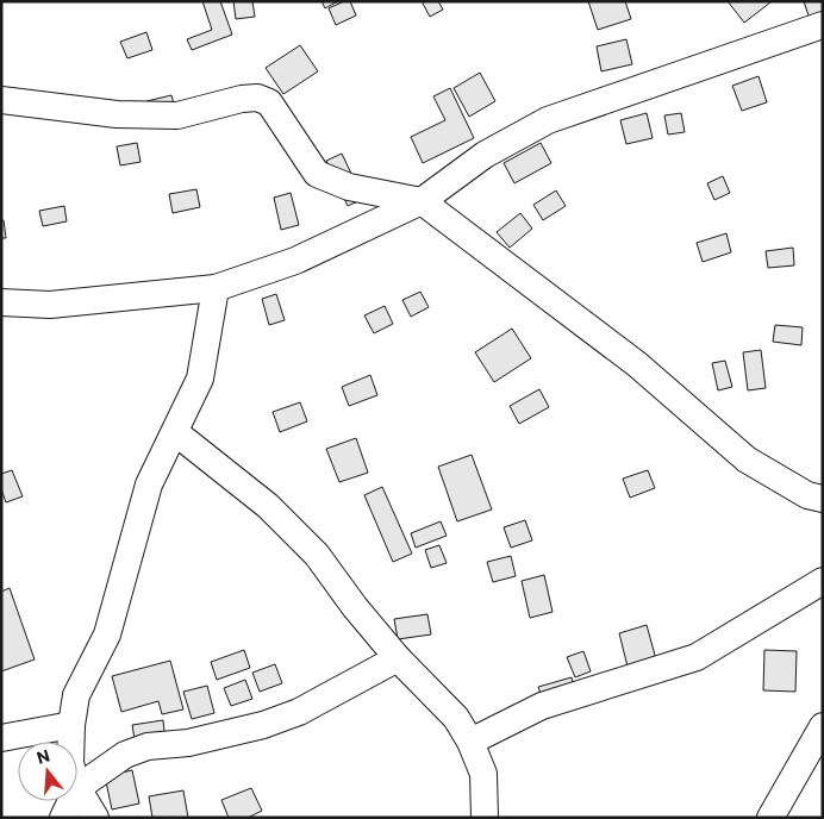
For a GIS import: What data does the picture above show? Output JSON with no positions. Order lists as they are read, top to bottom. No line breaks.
{"north":"top"}
